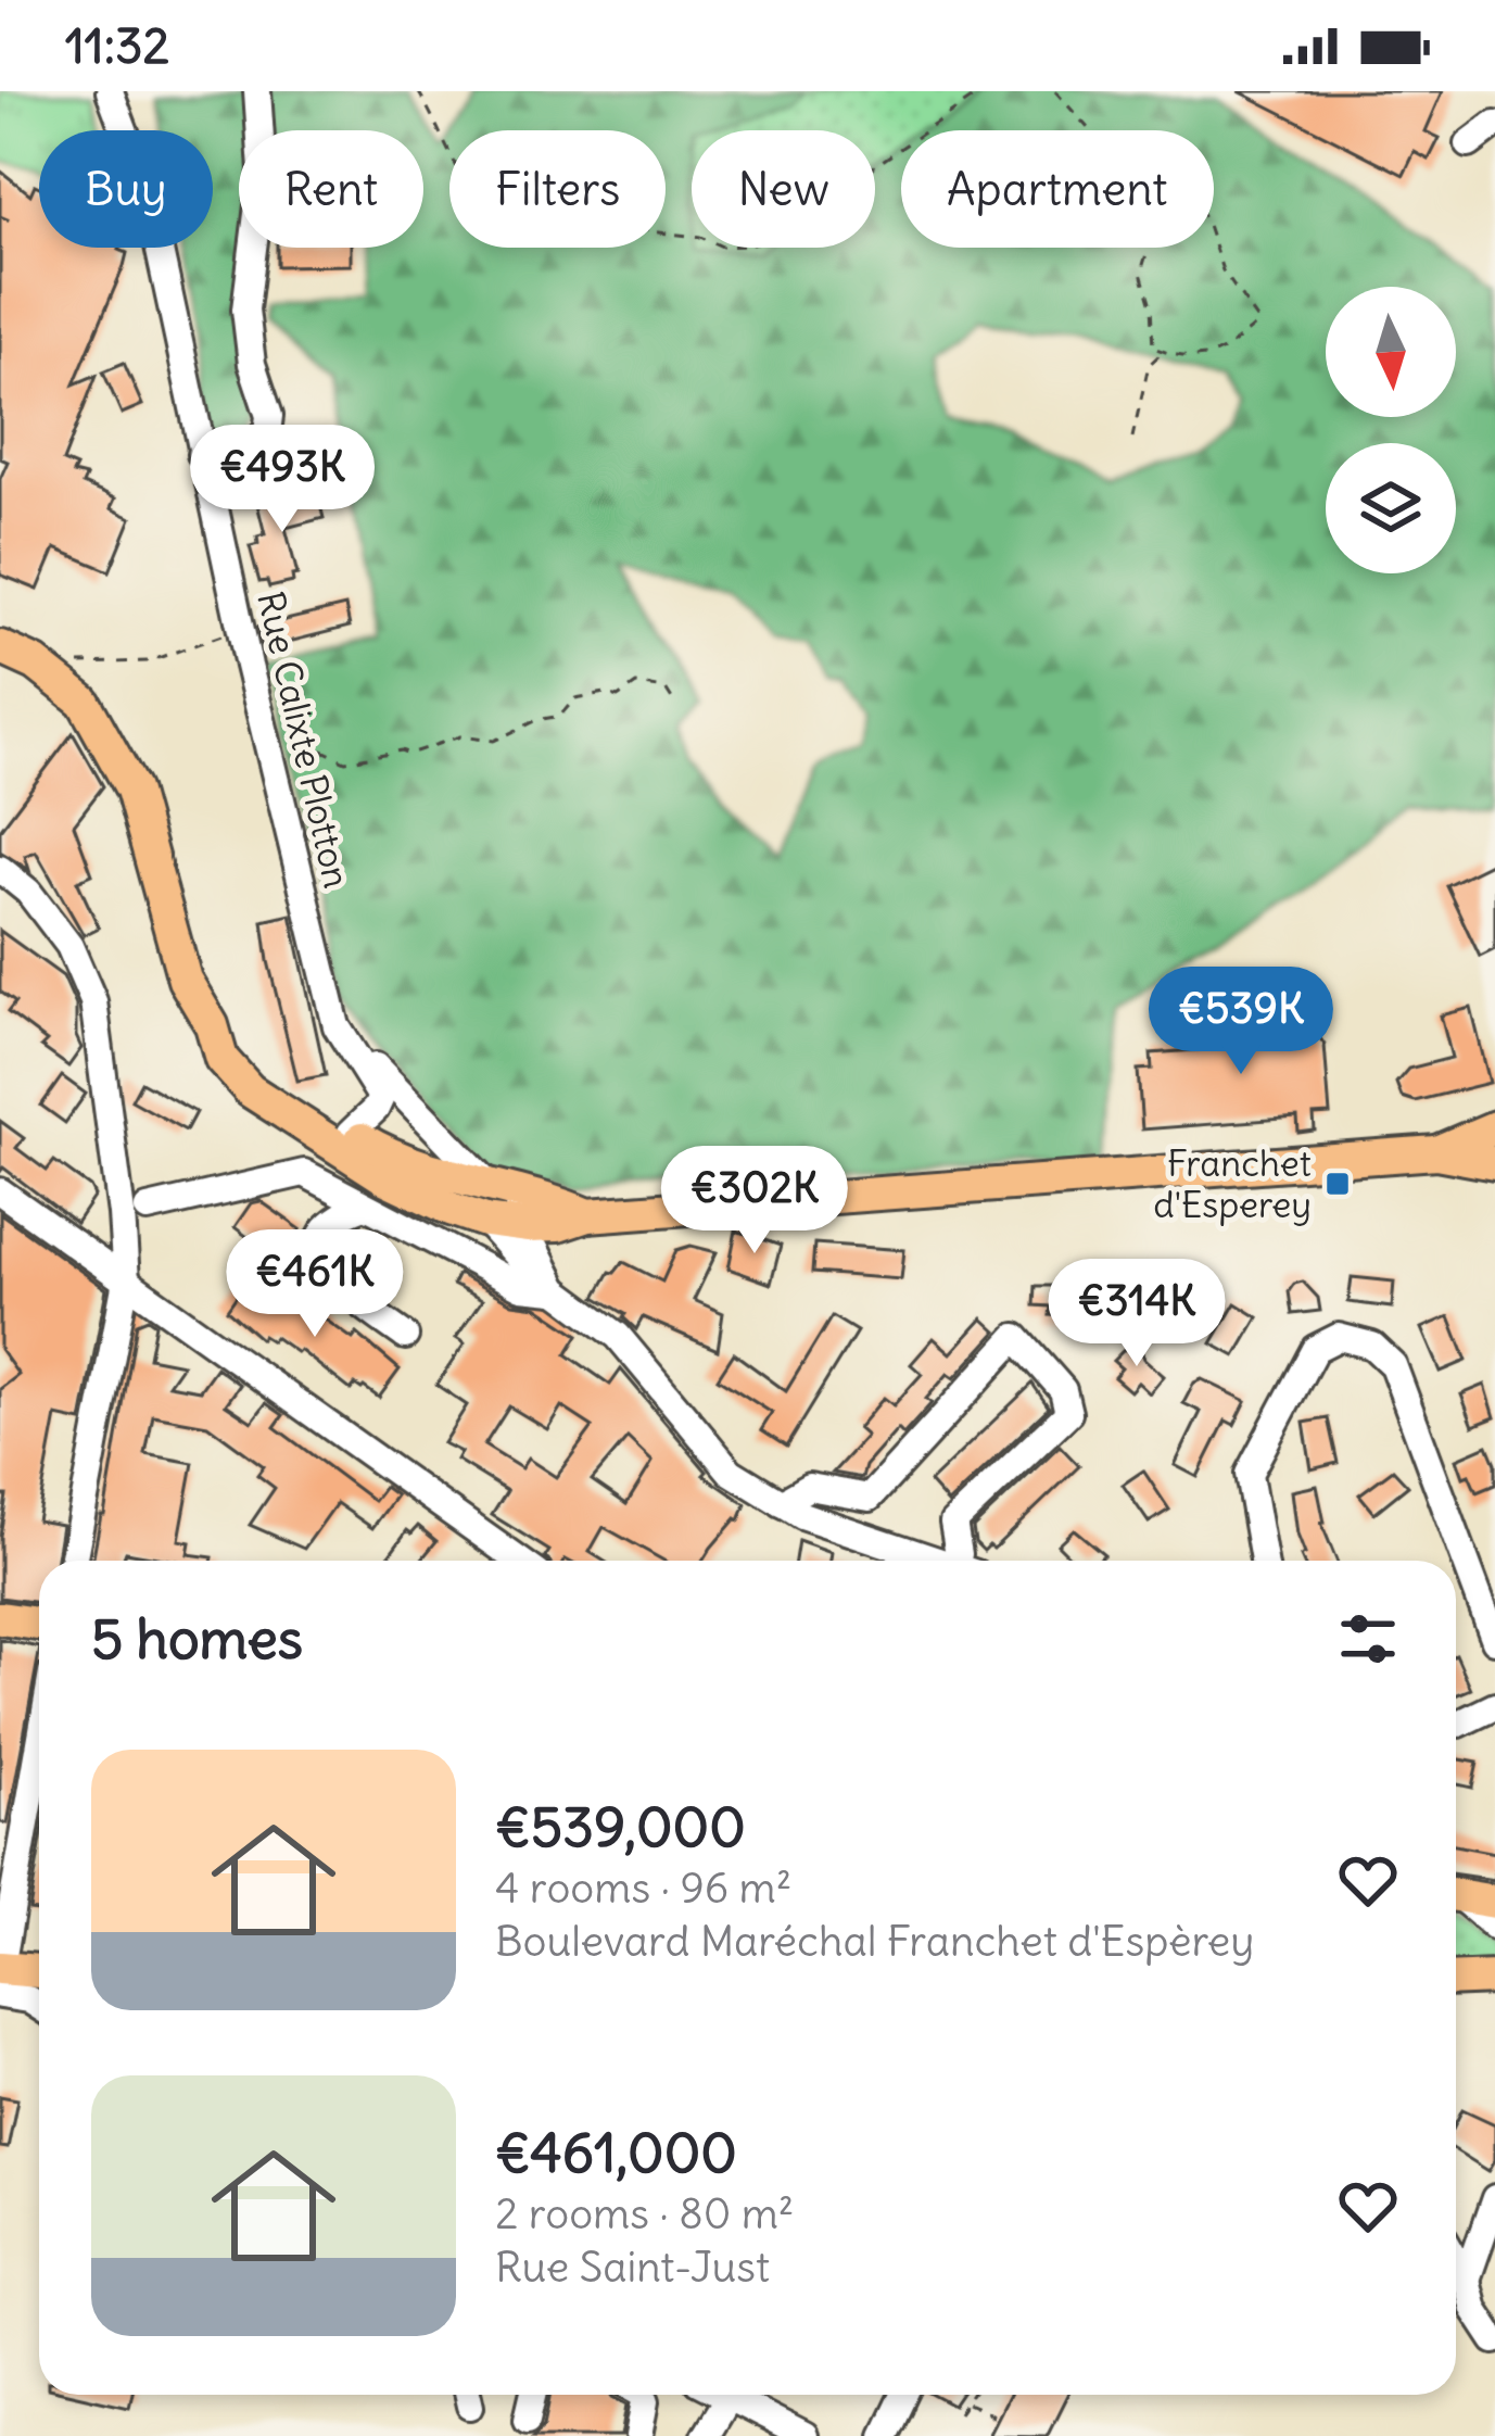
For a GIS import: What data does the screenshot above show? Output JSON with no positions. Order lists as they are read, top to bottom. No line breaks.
{"streets":{"street":["Rue Calixte Plotton"]},"places":{"transit":["Franchet d'Esperey"]},"north":"bottom","page":{"status":"11:32","chip":["Buy","Rent","Filters","New","Apartment"],"price":["€493K","€539K","€302K","€461K","€314K"],"heading":"5 homes","list":[{"name":"€539,000","note":"4 rooms · 96 m² · Boulevard Maréchal Franchet d'Espèrey"},{"name":"€461,000","note":"2 rooms · 80 m² · Rue Saint-Just"}]}}
